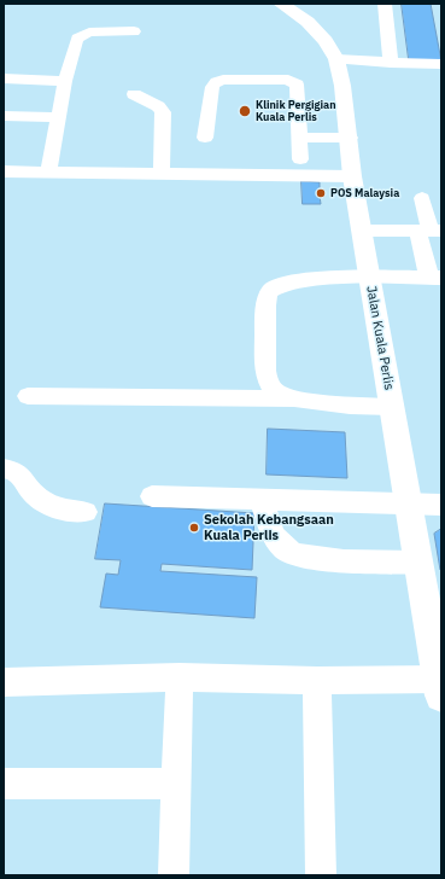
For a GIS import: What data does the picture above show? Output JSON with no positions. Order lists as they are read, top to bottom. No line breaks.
{"streets":{"main road":["Jalan Kuala Perlis"]},"places":["Klinik Pergigian Kuala Perlis","POS Malaysia","Sekolah Kebangsaan Kuala Perlis"]}
